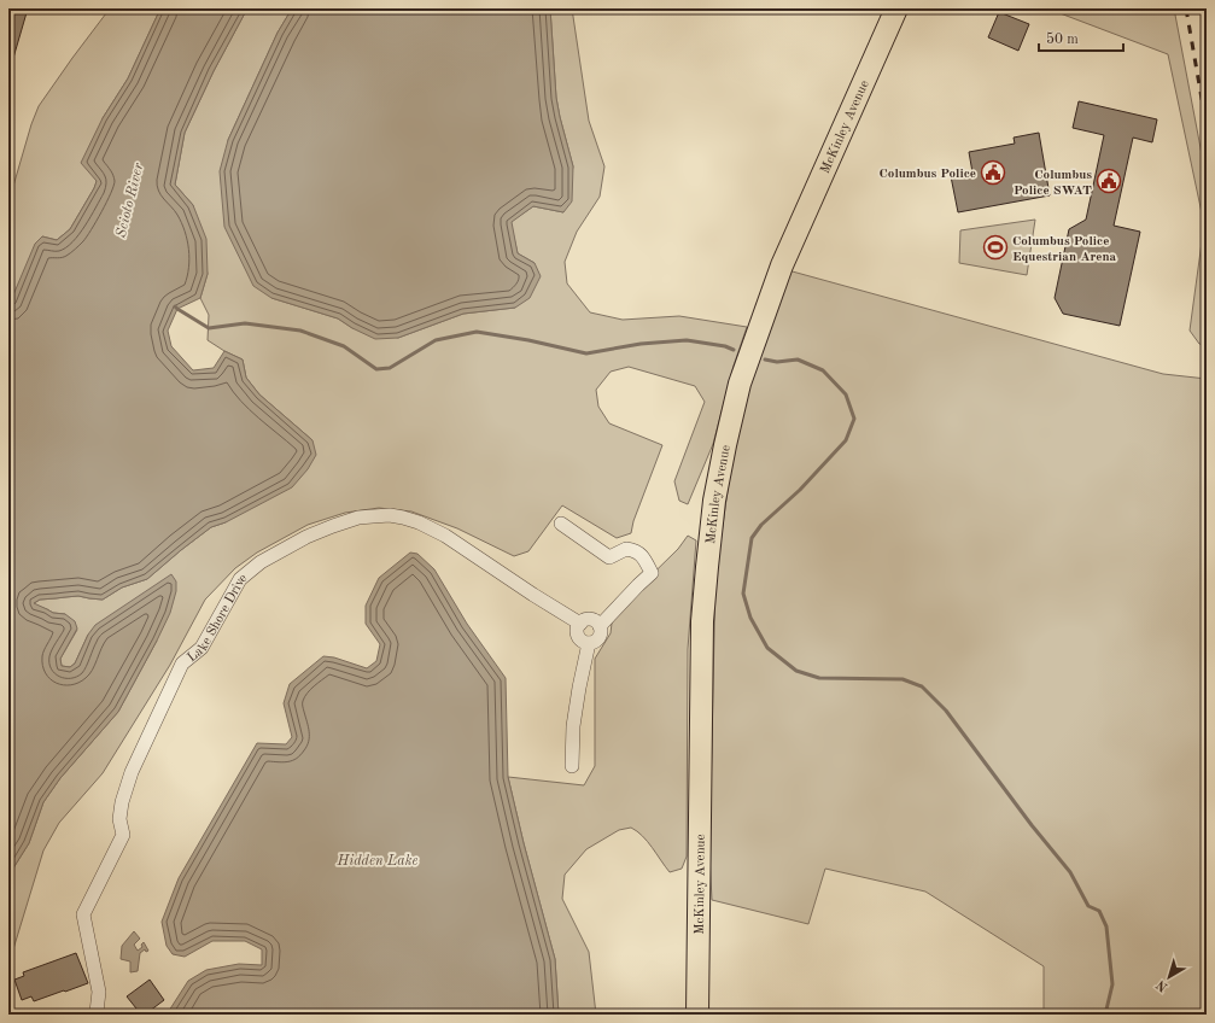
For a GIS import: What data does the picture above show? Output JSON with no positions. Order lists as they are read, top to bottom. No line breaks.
{"streets":{"main road":["McKinley Avenue"],"street":["Lake Shore Drive"]},"water":["Scioto River","Hidden Lake"],"places":{"public building":["Columbus Police","Columbus Police SWAT"],"sports":["Columbus Police Equestrian Arena"]},"scale_bar":"50 m","north":"bottom left"}
